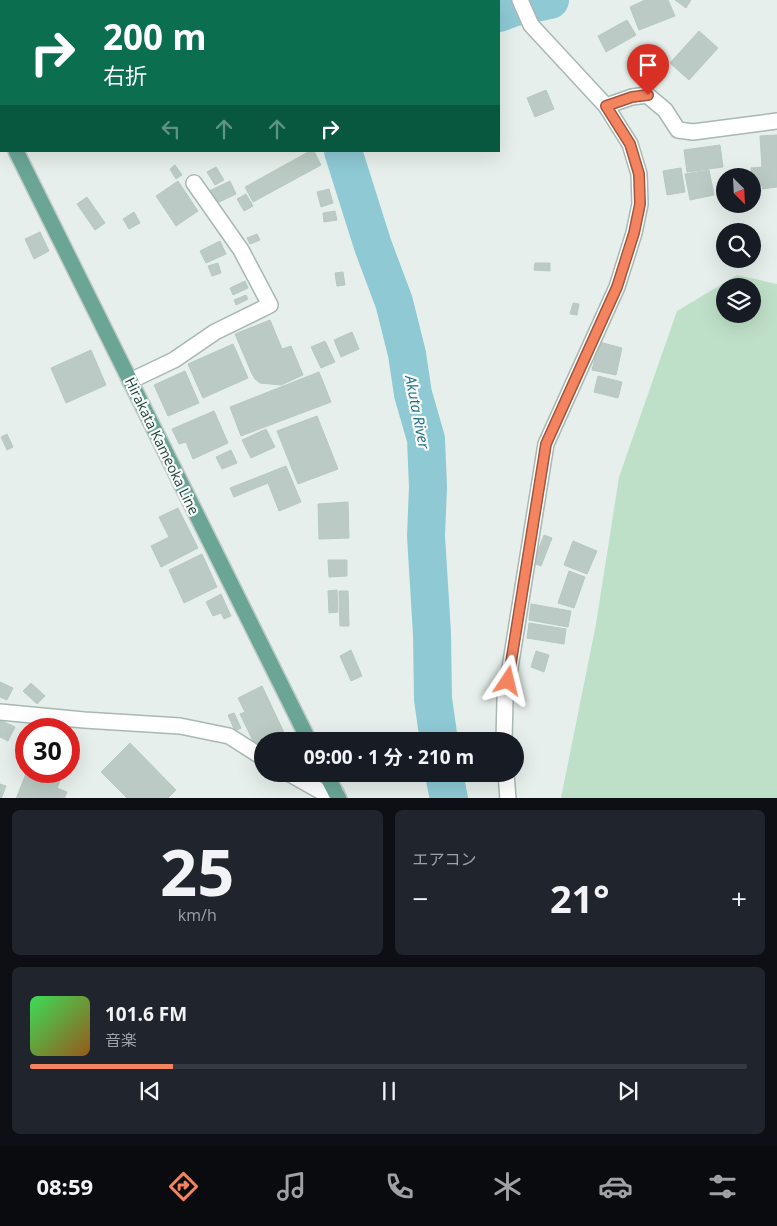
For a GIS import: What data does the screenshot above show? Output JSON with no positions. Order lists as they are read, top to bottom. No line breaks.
{"streets":{"main road":["Hirakata Kameoka Line"]},"water":["Akuta River"],"north":"bottom right","page":{"turn":["200 m","右折"],"limit":"30","trip":"09:00 · 1 分 · 210 m","tile":[["25","km/h"],"エアコン"],"heat":["−","21°","+"],"song":["101.6 FM","音楽"],"tabs":"08:59"}}
